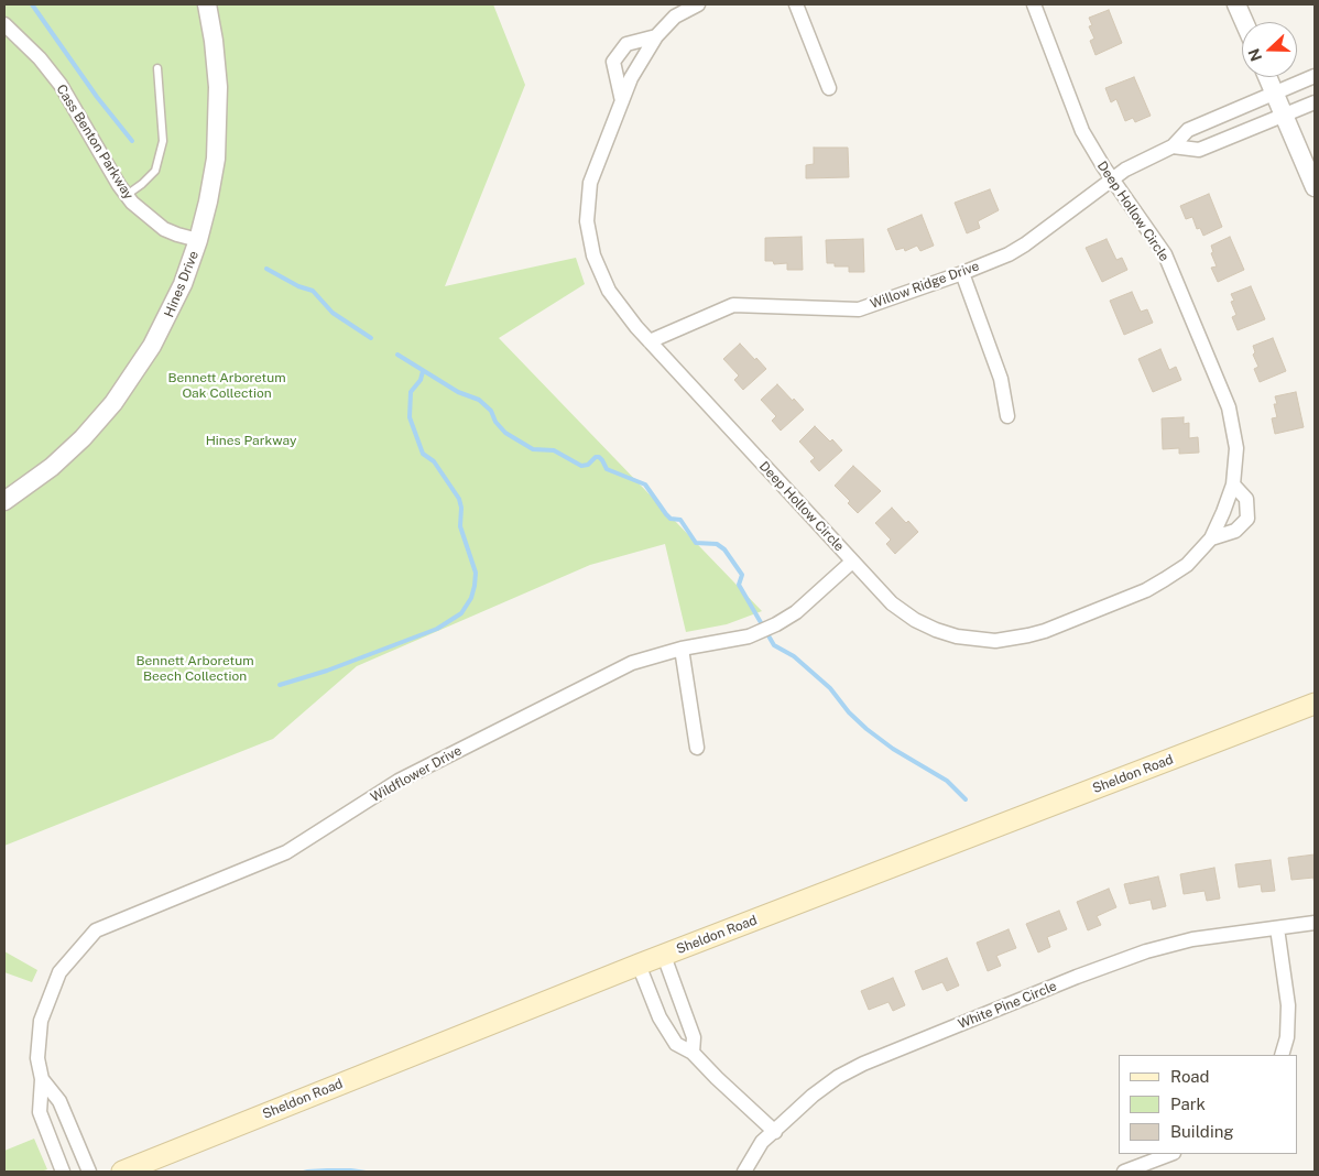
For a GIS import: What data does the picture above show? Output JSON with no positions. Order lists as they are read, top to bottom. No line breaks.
{"streets":{"main road":["Sheldon Road"],"street":["Cass Benton Parkway","Deep Hollow Circle","Hines Drive","Willow Ridge Drive","Wildflower Drive","White Pine Circle"]},"crossings":[["Cass Benton Parkway","Hines Drive"],["Deep Hollow Circle","Willow Ridge Drive"],["Deep Hollow Circle","Wildflower Drive"]],"parks":["Bennett Arboretum Oak Collection","Hines Parkway","Bennett Arboretum Beech Collection"],"legend":["Road","Park","Building"],"north":"left"}
